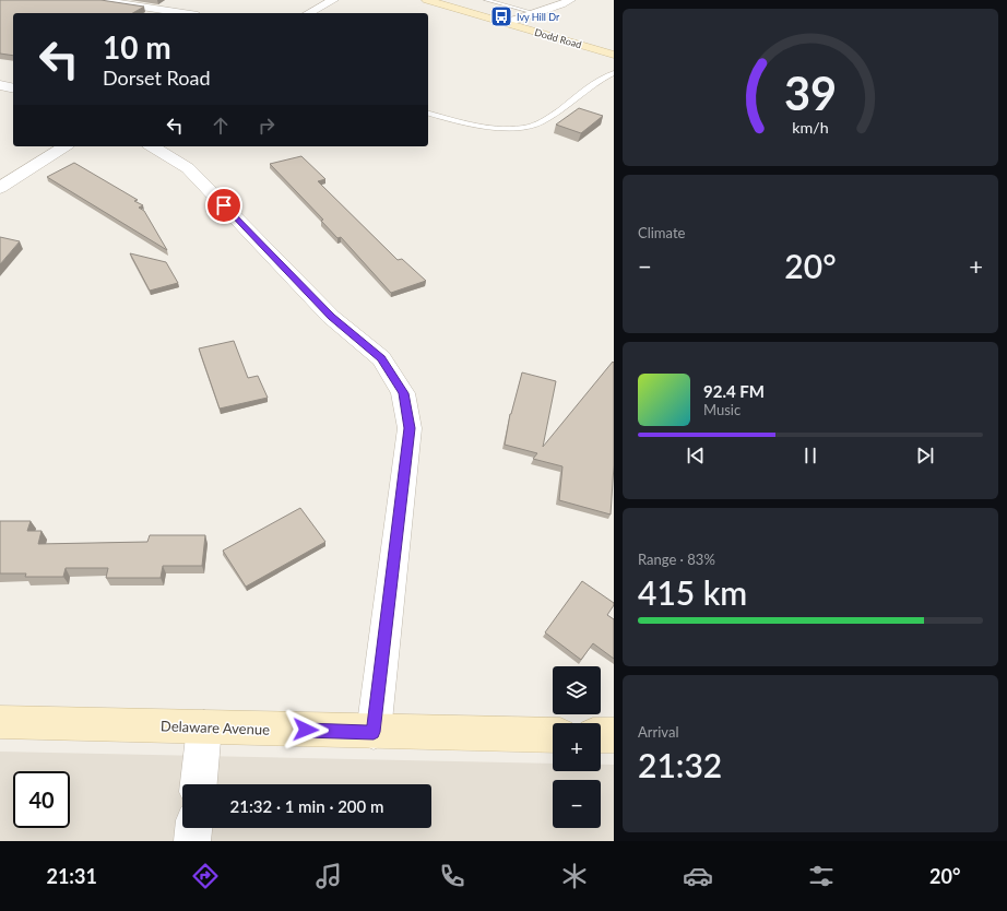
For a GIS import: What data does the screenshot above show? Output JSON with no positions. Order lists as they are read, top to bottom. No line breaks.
{"streets":{"main road":["Dodd Road","Delaware Avenue"]},"places":{"bus stop":["Ivy Hill Dr"]},"page":{"turn":["10 m","Dorset Road"],"tile":["Climate",["Range · 83%","415 km"],["Arrival","21:32"]],"heat":["−","20°","+"],"song":["92.4 FM","Music"],"map_buttons":["+","−"],"limit":"40","trip":"21:32 · 1 min · 200 m","tabs":["21:31","20°"],"gauge":["39","km/h"]}}
